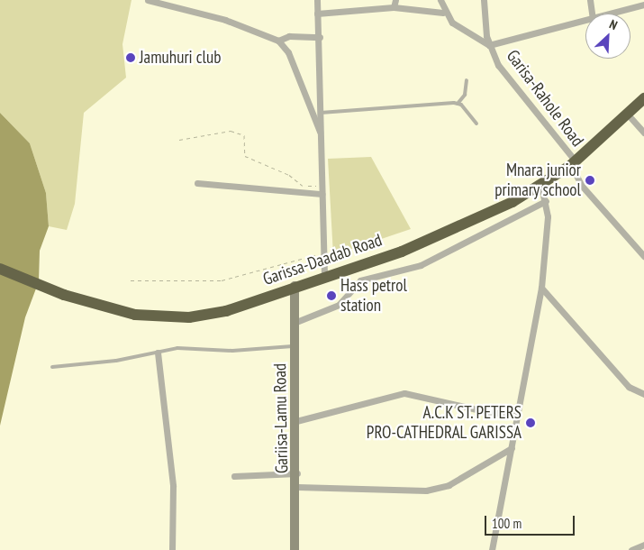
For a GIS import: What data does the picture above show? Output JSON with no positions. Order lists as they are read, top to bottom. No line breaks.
{"streets":{"highway":["Garissa-Daadab Road"],"street":["Garisa-Rahole Road","Gariisa-Lamu Road"]},"crossings":[["Garisa-Rahole Road","Garissa-Daadab Road"],["Garissa-Daadab Road","Gariisa-Lamu Road"]],"places":["Jamuhuri club","Mnara junior primary school","Hass petrol station","A.C.K ST. PETERS PRO-CATHEDRAL GARISSA"],"scale_bar":"100 m","north":"top right"}
